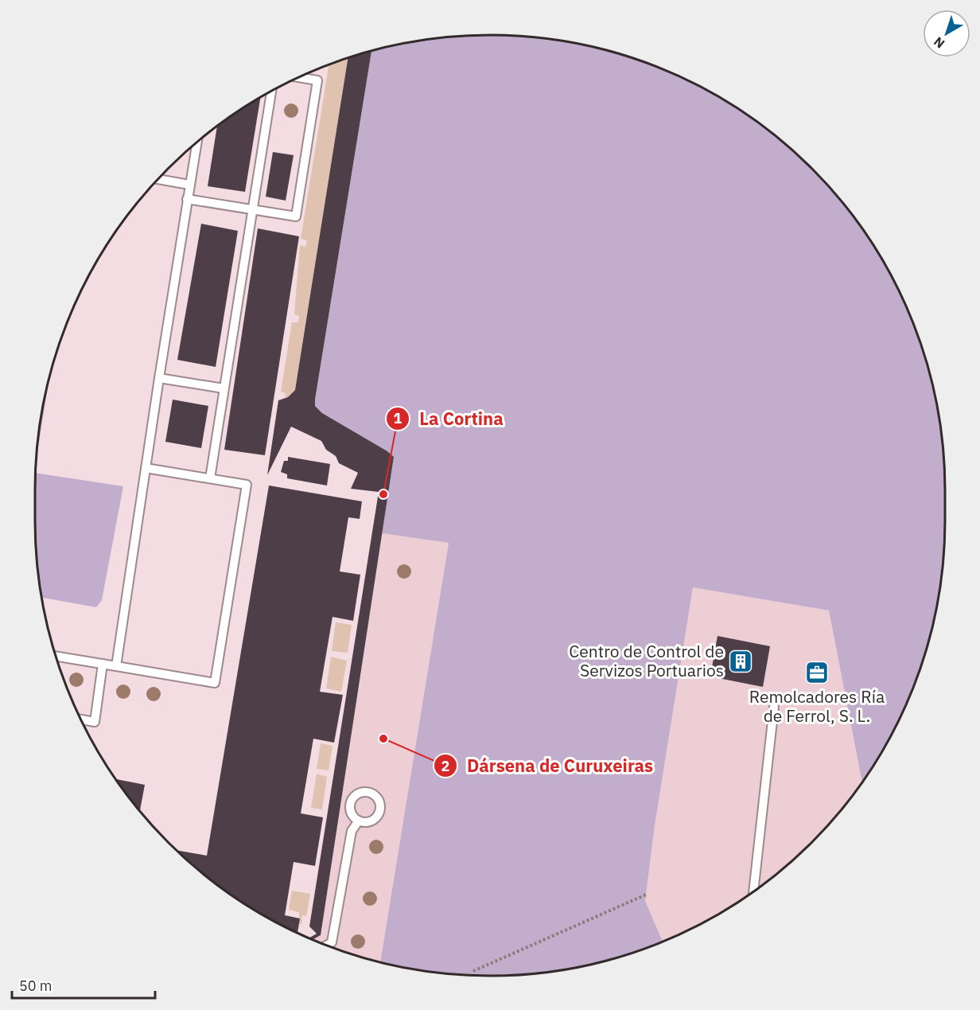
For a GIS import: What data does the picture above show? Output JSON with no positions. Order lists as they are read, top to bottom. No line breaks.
{"places":{"other":["La Cortina","Dársena de Curuxeiras"],"building":["Centro de Control de Servizos Portuarios"],"office":["Remolcadores Ría de Ferrol, S. L."]},"scale_bar":"50 m","north":"bottom left"}
